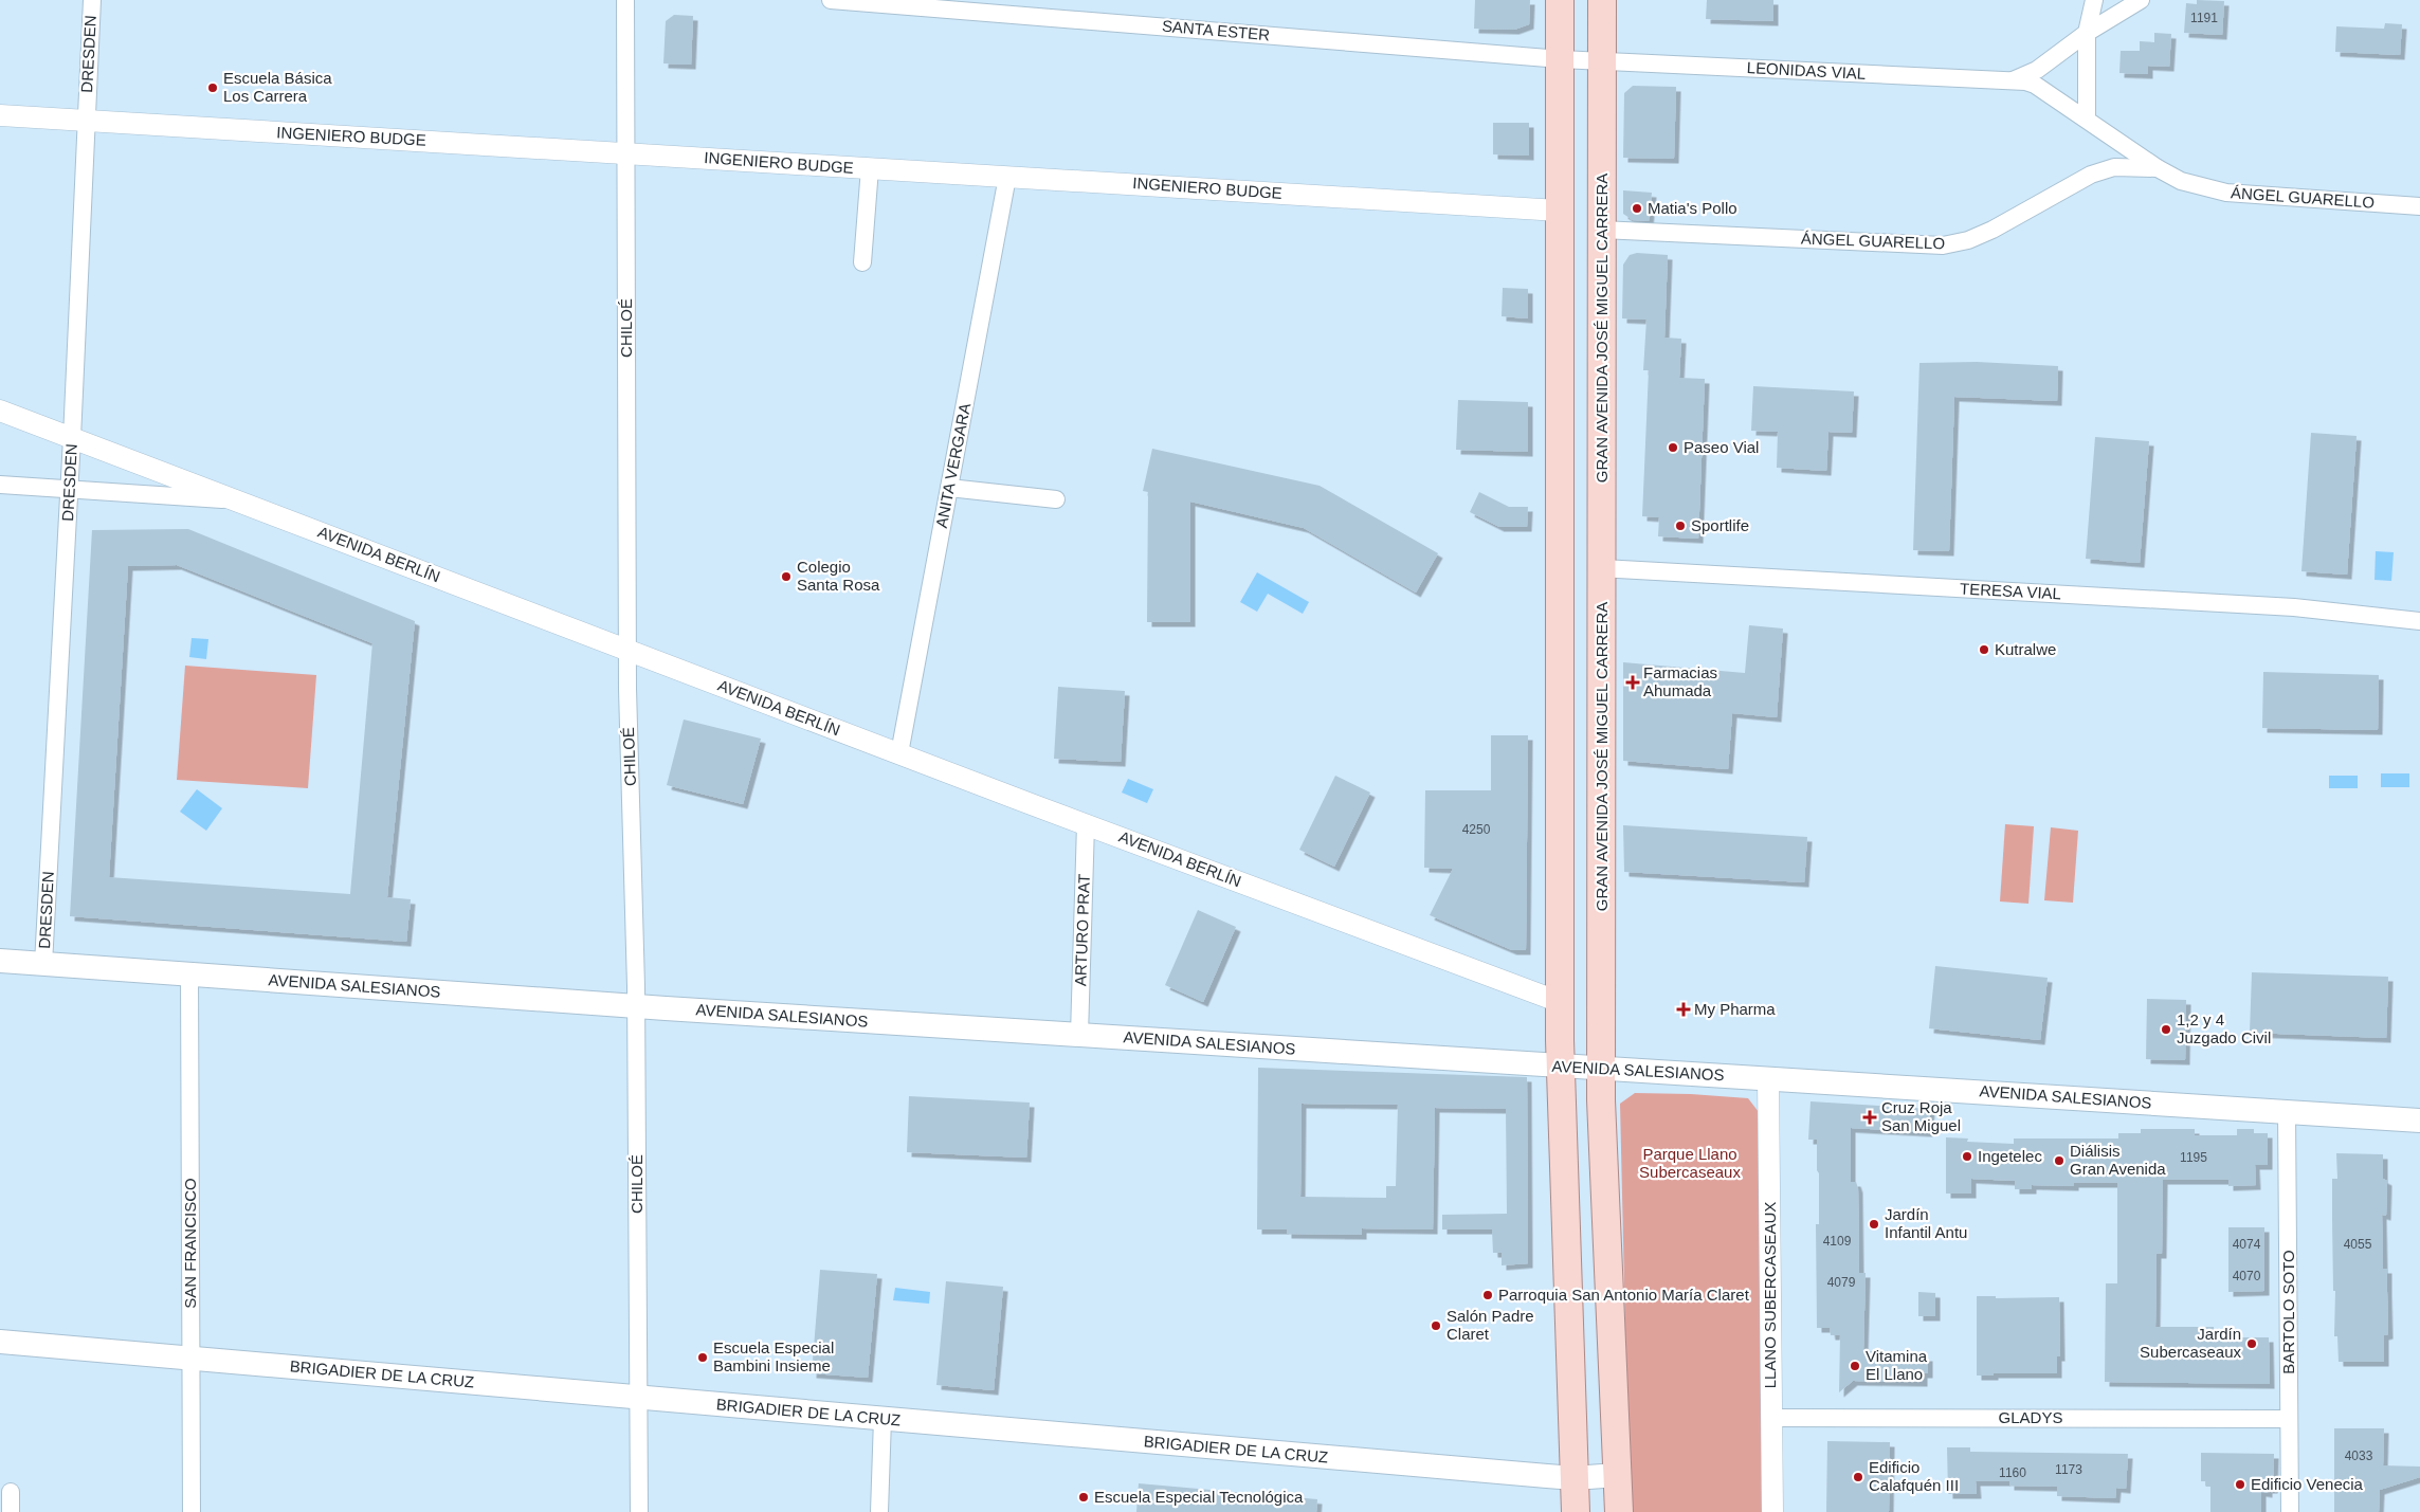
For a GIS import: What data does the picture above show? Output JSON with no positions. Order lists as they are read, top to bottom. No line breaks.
{"streets":{"main road":["GRAN AVENIDA JOSÉ MIGUEL CARRERA","AVENIDA SALESIANOS","BRIGADIER DE LA CRUZ"],"street":["SANTA ESTER","DRESDEN","LEONIDAS VIAL","INGENIERO BUDGE","ÁNGEL GUARELLO","CHILOÉ","ANITA VERGARA","AVENIDA BERLÍN","TERESA VIAL","ARTURO PRAT","SAN FRANCISCO","LLANO SUBERCASEAUX","BARTOLO SOTO","GLADYS"]},"crossings":[["SANTA ESTER","LEONIDAS VIAL"],["SANTA ESTER","GRAN AVENIDA JOSÉ MIGUEL CARRERA"],["DRESDEN","INGENIERO BUDGE"],["DRESDEN","AVENIDA BERLÍN"],["DRESDEN","AVENIDA SALESIANOS"],["LEONIDAS VIAL","ÁNGEL GUARELLO"],["LEONIDAS VIAL","GRAN AVENIDA JOSÉ MIGUEL CARRERA"],["INGENIERO BUDGE","CHILOÉ"],["INGENIERO BUDGE","ANITA VERGARA"],["ÁNGEL GUARELLO","GRAN AVENIDA JOSÉ MIGUEL CARRERA"],["CHILOÉ","AVENIDA BERLÍN"],["CHILOÉ","AVENIDA SALESIANOS"],["CHILOÉ","BRIGADIER DE LA CRUZ"],["GRAN AVENIDA JOSÉ MIGUEL CARRERA","TERESA VIAL"],["GRAN AVENIDA JOSÉ MIGUEL CARRERA","AVENIDA SALESIANOS"],["GRAN AVENIDA JOSÉ MIGUEL CARRERA","BRIGADIER DE LA CRUZ"],["ANITA VERGARA","AVENIDA BERLÍN"],["AVENIDA BERLÍN","ARTURO PRAT"],["ARTURO PRAT","AVENIDA SALESIANOS"],["AVENIDA SALESIANOS","SAN FRANCISCO"],["AVENIDA SALESIANOS","LLANO SUBERCASEAUX"],["AVENIDA SALESIANOS","BARTOLO SOTO"],["SAN FRANCISCO","BRIGADIER DE LA CRUZ"],["LLANO SUBERCASEAUX","GLADYS"],["BARTOLO SOTO","GLADYS"]],"parks":["Parque Llano Subercaseaux"],"places":{"other":["Escuela Básica Los Carrera","Matia's Pollo","Paseo Vial","Sportlife","Colegio Santa Rosa","Kutralwe","1,2 y 4 Juzgado Civil","Ingetelec","Diálisis Gran Avenida","Jardín Infantil Antu","Parroquia San Antonio María Claret","Salón Padre Claret","Jardín Subercaseaux","Escuela Especial Bambini Insieme","Vitamina El Llano","Edificio Calafquén III","Edificio Venecia","Escuela Especial Tecnológica"],"health":["Farmacias Ahumada","My Pharma","Cruz Roja San Miguel"]},"house_numbers":["1191","4250","1195","4109","4074","4055","4070","4079","4033","1173","1160"]}
